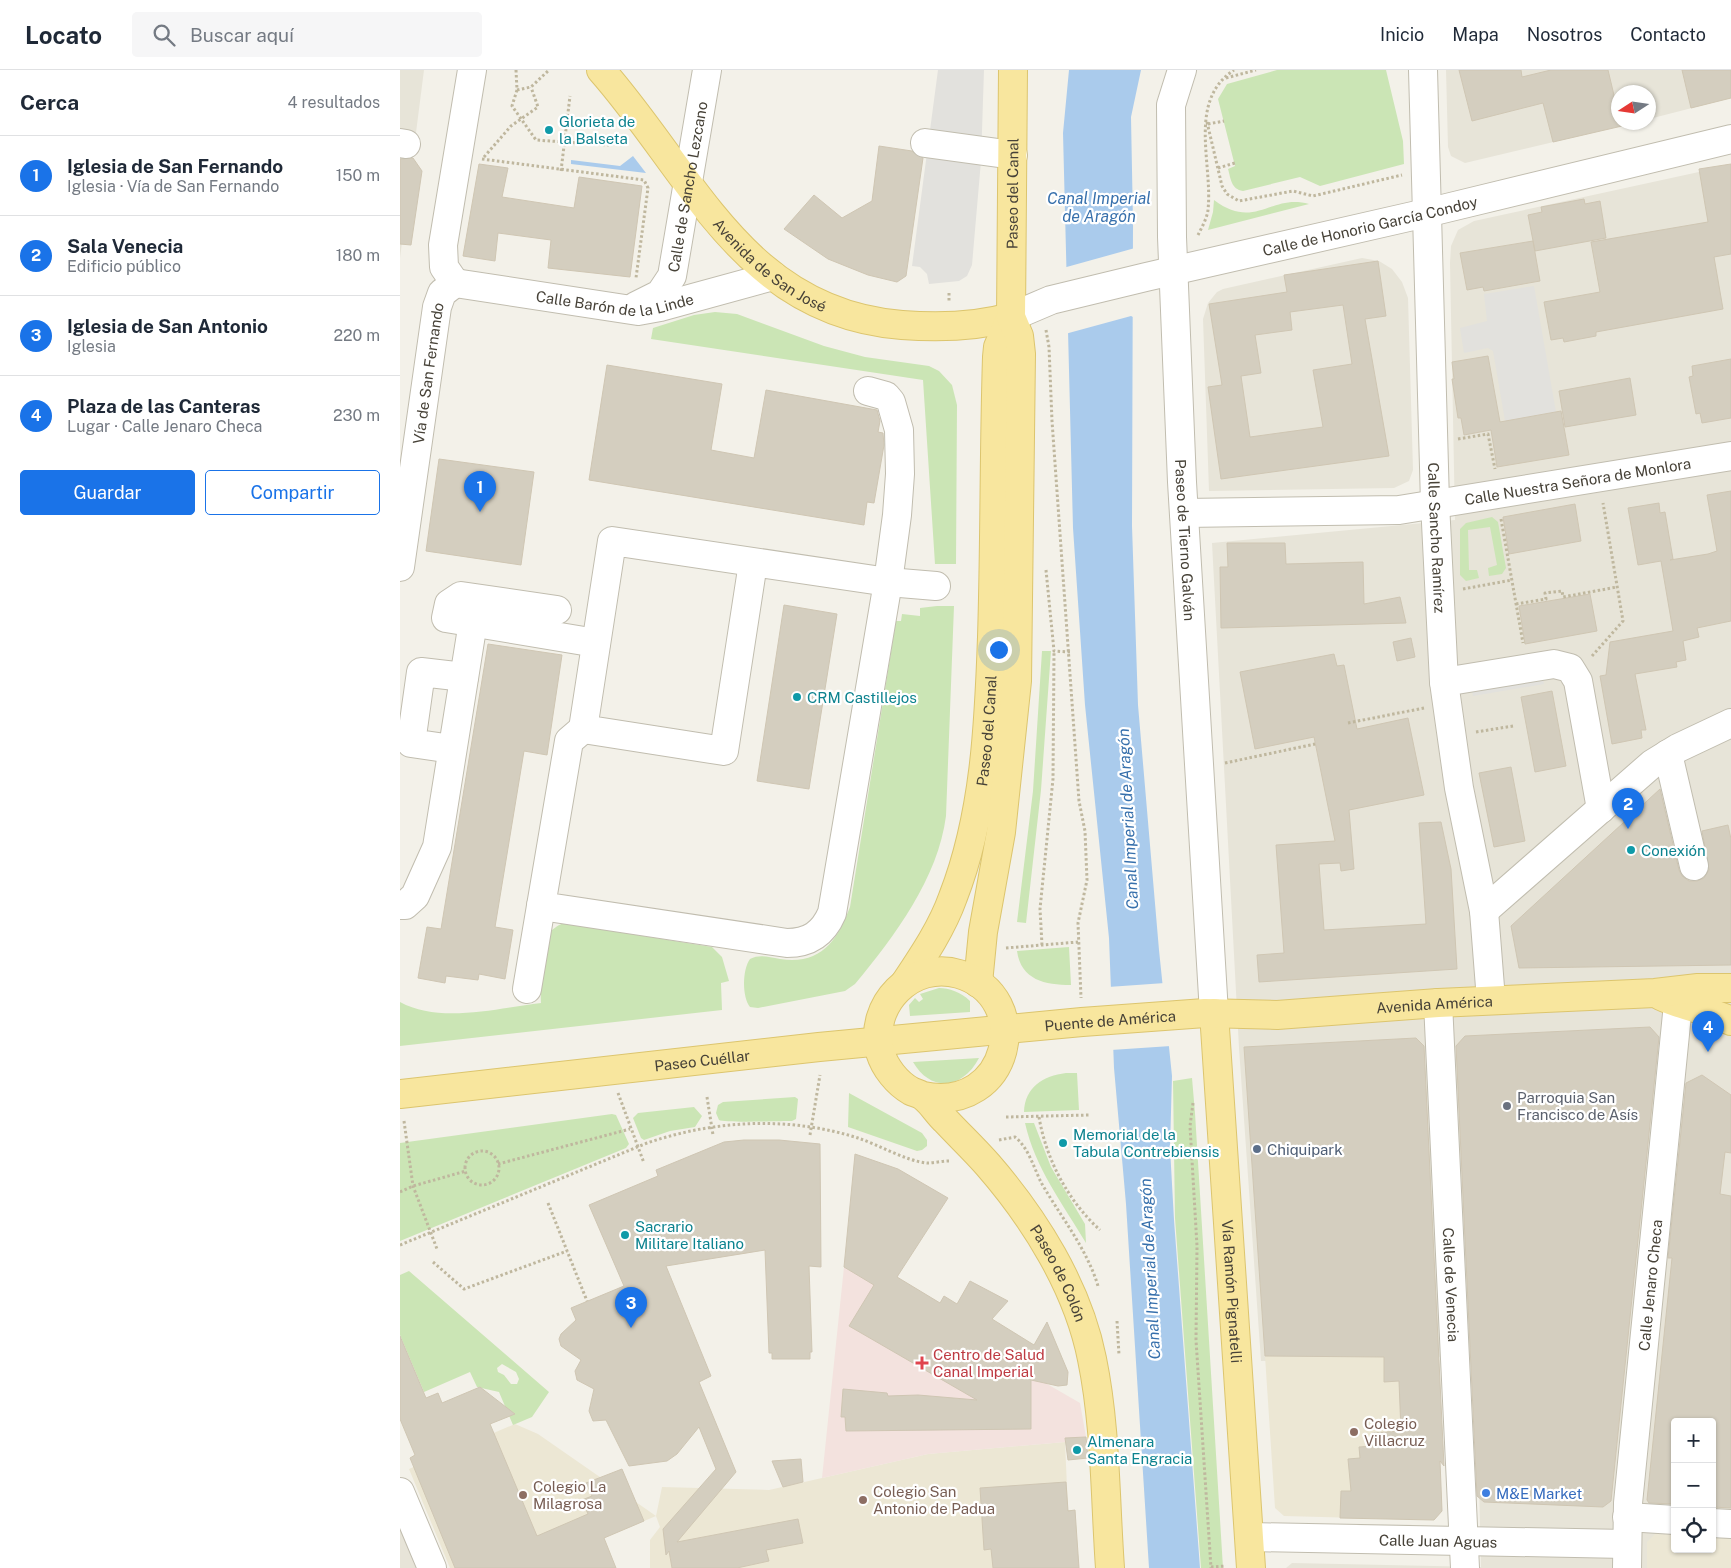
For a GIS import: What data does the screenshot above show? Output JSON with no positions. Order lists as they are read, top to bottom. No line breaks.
{"streets":{"main road":["Paseo del Canal","Avenida de San José","Avenida América","Puente de América","Paseo Cuéllar","Paseo de Colón","Vía Ramón Pignatelli"],"street":["Calle de Sancho Lezcano","Calle de Honorio García Condoy","Calle Barón de la Linde","Vía de San Fernando","Calle Nuestra Señora de Monlora","Calle Sancho Ramírez","Paseo de Tierno Galván","Calle de Venecia","Calle Jenaro Checa","Calle Juan Aguas"]},"crossings":[["Calle de Sancho Lezcano","Avenida de San José"],["Calle de Sancho Lezcano","Calle Barón de la Linde"],["Paseo del Canal","Calle de Honorio García Condoy"],["Paseo del Canal","Avenida de San José"],["Paseo del Canal","Puente de América"],["Paseo del Canal","Paseo Cuéllar"],["Paseo del Canal","Paseo de Colón"],["Calle de Honorio García Condoy","Avenida de San José"],["Calle de Honorio García Condoy","Calle Sancho Ramírez"],["Calle de Honorio García Condoy","Paseo de Tierno Galván"],["Avenida de San José","Calle Barón de la Linde"],["Calle Barón de la Linde","Vía de San Fernando"],["Calle Nuestra Señora de Monlora","Calle Sancho Ramírez"],["Calle Nuestra Señora de Monlora","Paseo de Tierno Galván"],["Calle Sancho Ramírez","Avenida América"],["Paseo de Tierno Galván","Avenida América"],["Paseo de Tierno Galván","Puente de América"],["Paseo de Tierno Galván","Vía Ramón Pignatelli"],["Avenida América","Puente de América"],["Avenida América","Calle de Venecia"],["Avenida América","Calle Jenaro Checa"],["Avenida América","Vía Ramón Pignatelli"],["Puente de América","Paseo Cuéllar"],["Puente de América","Vía Ramón Pignatelli"],["Paseo Cuéllar","Paseo de Colón"],["Calle de Venecia","Calle Juan Aguas"],["Calle Jenaro Checa","Calle Juan Aguas"],["Vía Ramón Pignatelli","Calle Juan Aguas"]],"water":["Canal Imperial de Aragón"],"places":{"other":["Glorieta de la Balseta","CRM Castillejos","Conexión","Parroquia San Francisco de Asís","Memorial de la Tabula Contrebiensis","Chiquipark","Sacrario Militare Italiano","Colegio Villacruz","Almenara Santa Engracia","M&E Market","Colegio La Milagrosa","Colegio San Antonio de Padua"],"health":["Centro de Salud Canal Imperial"]},"north":"left","page":{"header":"Locato","search":"Buscar aquí","nav":["Inicio","Mapa","Nosotros","Contacto"],"heading":["Cerca","4 resultados"],"list":[{"mark":"1","name":"Iglesia de San Fernando","note":"Iglesia · Vía de San Fernando","value":"150 m"},{"mark":"2","name":"Sala Venecia","note":"Edificio público","value":"180 m"},{"mark":"3","name":"Iglesia de San Antonio","note":"Iglesia","value":"220 m"},{"mark":"4","name":"Plaza de las Canteras","note":"Lugar · Calle Jenaro Checa","value":"230 m"}],"buttons":["Guardar","Compartir"],"pins":["1","2","4","3"],"map_buttons":["+","−"]}}
